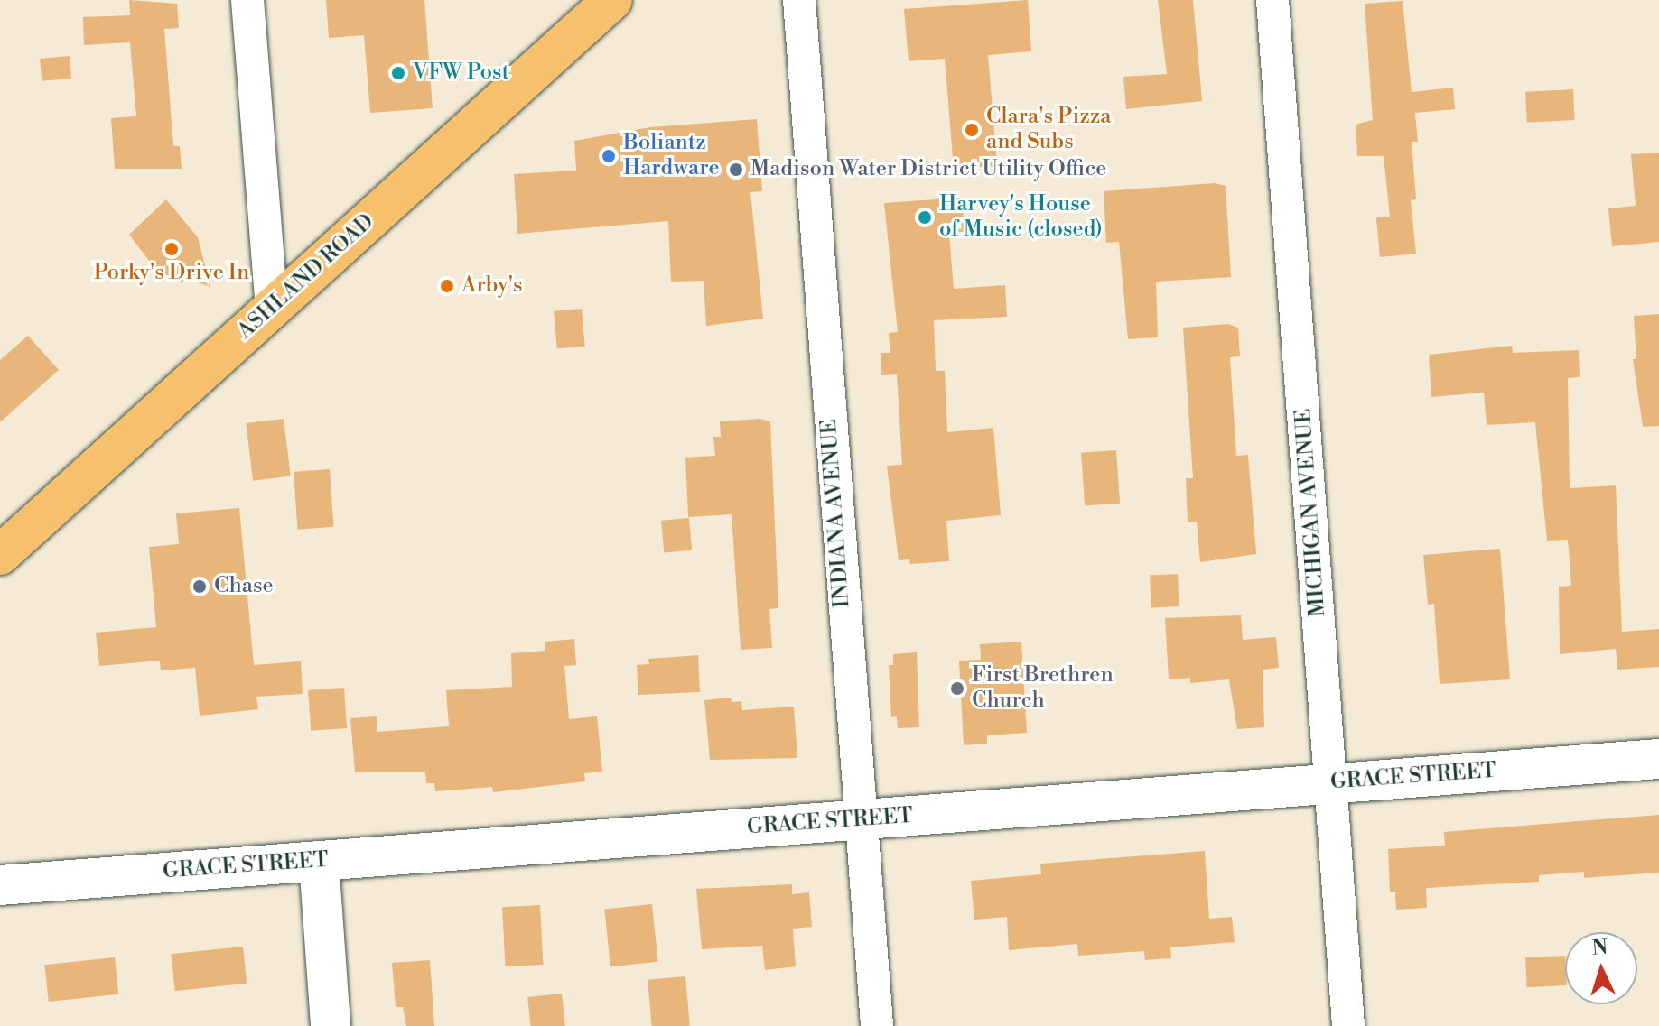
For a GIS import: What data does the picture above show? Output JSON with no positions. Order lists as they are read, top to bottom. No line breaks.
{"streets":{"main road":["ASHLAND ROAD"],"street":["MICHIGAN AVENUE","INDIANA AVENUE","GRACE STREET"]},"crossings":[["MICHIGAN AVENUE","GRACE STREET"],["INDIANA AVENUE","GRACE STREET"]],"places":["VFW Post","Clara's Pizza and Subs","Boliantz Hardware","Madison Water District Utility Office","Harvey's House of Music (closed)","Porky's Drive In","Arby's","Chase","First Brethren Church"],"north":"top"}
